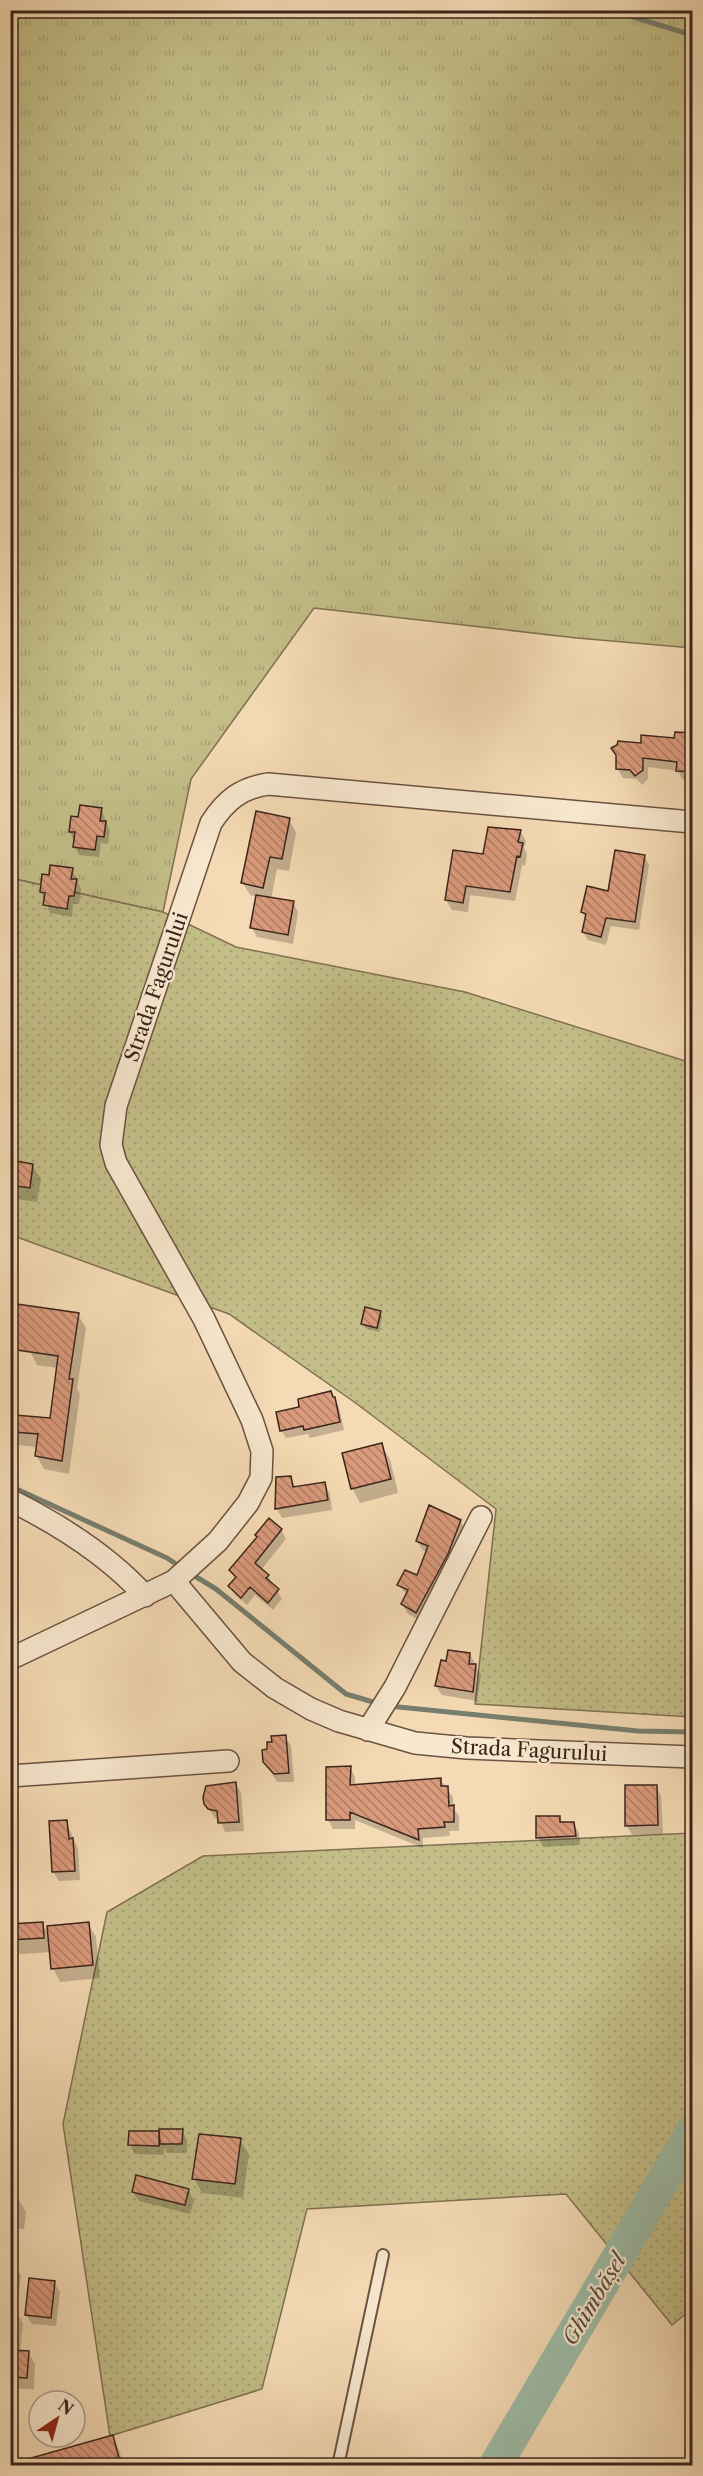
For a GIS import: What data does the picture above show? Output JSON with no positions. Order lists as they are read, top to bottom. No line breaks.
{"streets":{"street":["Strada Fagurului"]},"water":["Ghimbășel"],"north":"top right"}
